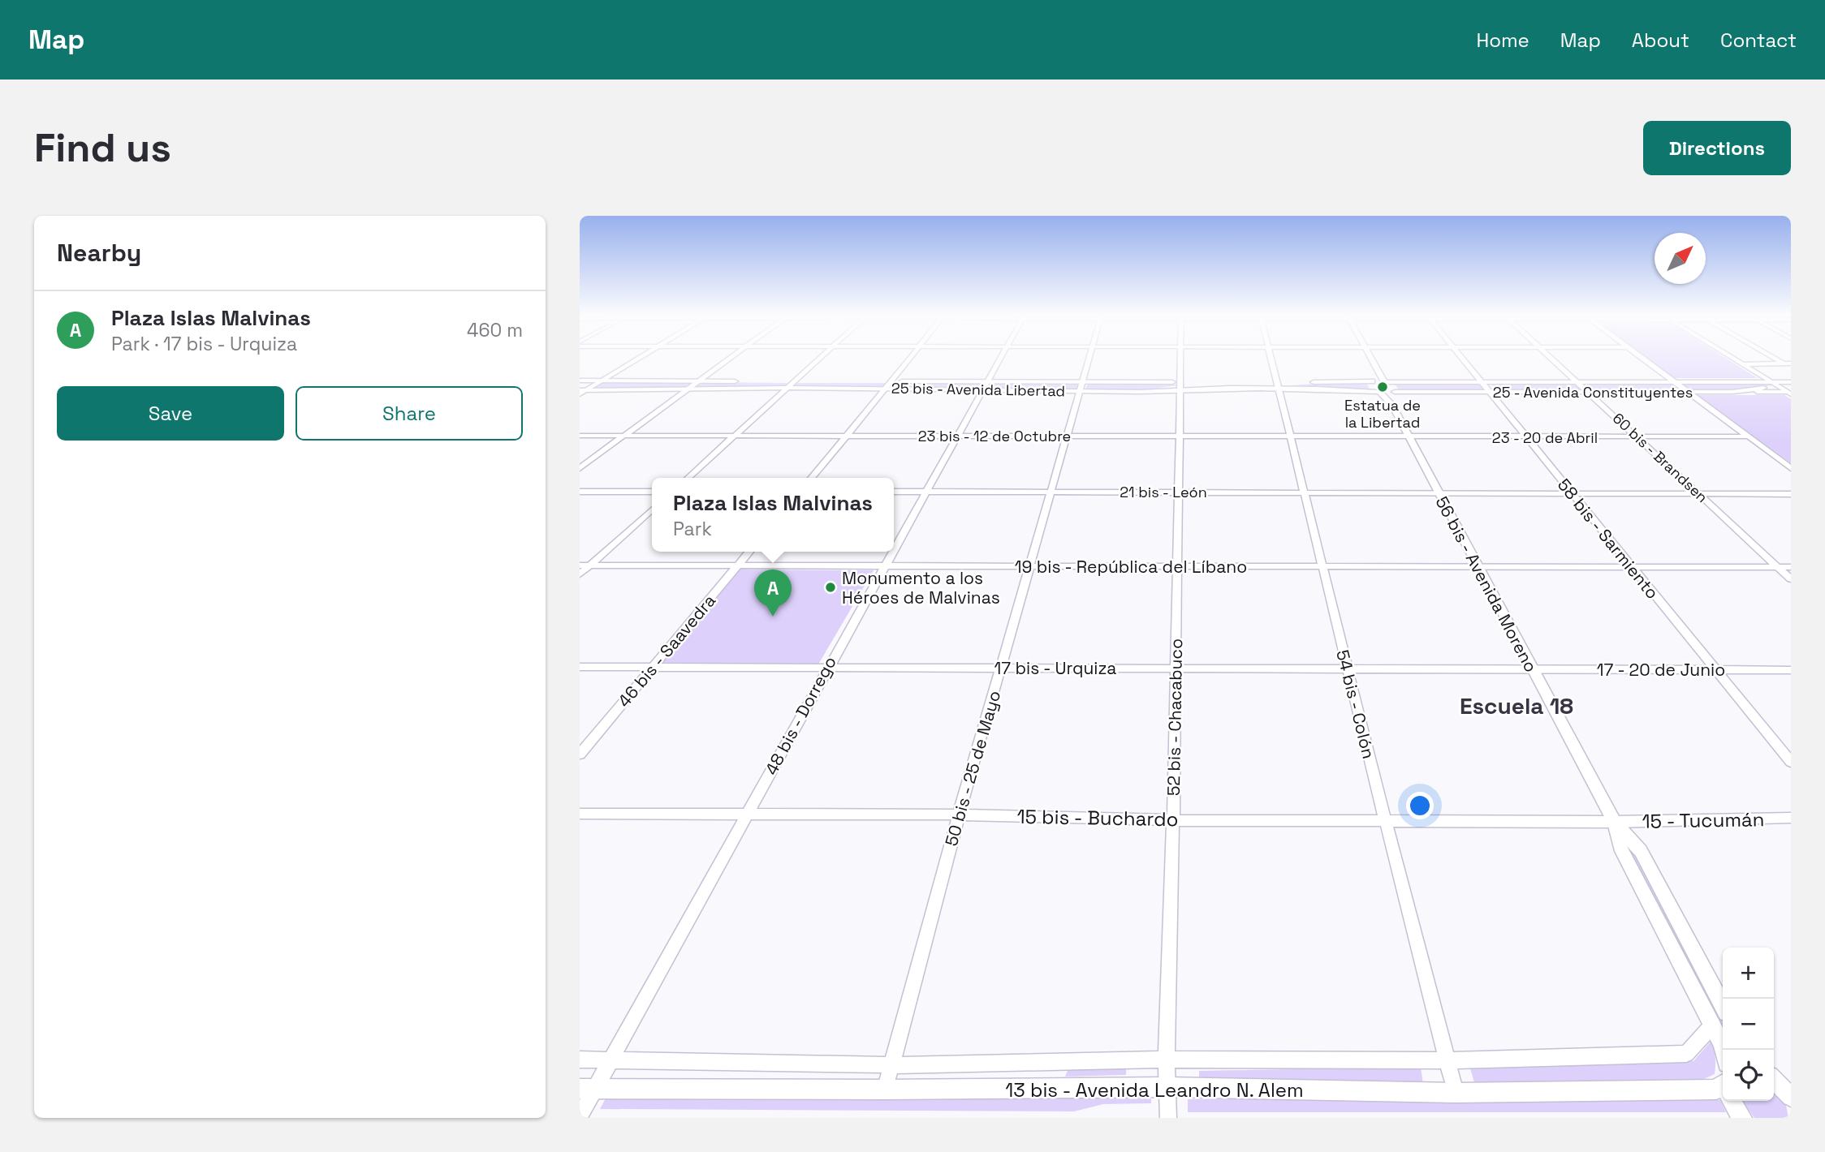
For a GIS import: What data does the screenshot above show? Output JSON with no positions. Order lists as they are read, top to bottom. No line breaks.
{"streets":{"main road":["25 bis - Avenida Libertad","25 - Avenida Constituyentes","56 bis - Avenida Moreno","13 bis - Avenida Leandro N. Alem"],"street":["23 bis - 12 de Octubre","23 - 20 de Abril","60 bis - Brandsen","21 bis - León","58 bis - Sarmiento","19 bis - República del Líbano","46 bis - Saavedra","17 bis - Urquiza","17 - 20 de Junio","54 bis - Colón","48 bis - Dorrego","52 bis - Chacabuco","50 bis - 25 de Mayo","15 bis - Buchardo","15 - Tucumán"]},"crossings":[["25 bis - Avenida Libertad","56 bis - Avenida Moreno"],["25 bis - Avenida Libertad","54 bis - Colón"],["25 bis - Avenida Libertad","48 bis - Dorrego"],["25 bis - Avenida Libertad","52 bis - Chacabuco"],["25 bis - Avenida Libertad","50 bis - 25 de Mayo"],["25 - Avenida Constituyentes","60 bis - Brandsen"],["25 - Avenida Constituyentes","58 bis - Sarmiento"],["25 - Avenida Constituyentes","56 bis - Avenida Moreno"],["23 bis - 12 de Octubre","23 - 20 de Abril"],["23 bis - 12 de Octubre","56 bis - Avenida Moreno"],["23 bis - 12 de Octubre","54 bis - Colón"],["23 bis - 12 de Octubre","48 bis - Dorrego"],["23 bis - 12 de Octubre","52 bis - Chacabuco"],["23 bis - 12 de Octubre","50 bis - 25 de Mayo"],["23 - 20 de Abril","60 bis - Brandsen"],["23 - 20 de Abril","58 bis - Sarmiento"],["23 - 20 de Abril","56 bis - Avenida Moreno"],["60 bis - Brandsen","21 bis - León"],["60 bis - Brandsen","19 bis - República del Líbano"],["21 bis - León","58 bis - Sarmiento"],["21 bis - León","56 bis - Avenida Moreno"],["21 bis - León","54 bis - Colón"],["21 bis - León","48 bis - Dorrego"],["21 bis - León","52 bis - Chacabuco"],["21 bis - León","50 bis - 25 de Mayo"],["58 bis - Sarmiento","19 bis - República del Líbano"],["58 bis - Sarmiento","17 - 20 de Junio"],["19 bis - República del Líbano","56 bis - Avenida Moreno"],["19 bis - República del Líbano","46 bis - Saavedra"],["19 bis - República del Líbano","54 bis - Colón"],["19 bis - República del Líbano","48 bis - Dorrego"],["19 bis - República del Líbano","52 bis - Chacabuco"],["19 bis - República del Líbano","50 bis - 25 de Mayo"],["56 bis - Avenida Moreno","17 bis - Urquiza"],["56 bis - Avenida Moreno","17 - 20 de Junio"],["56 bis - Avenida Moreno","15 bis - Buchardo"],["56 bis - Avenida Moreno","15 - Tucumán"],["56 bis - Avenida Moreno","13 bis - Avenida Leandro N. Alem"],["46 bis - Saavedra","17 bis - Urquiza"],["17 bis - Urquiza","17 - 20 de Junio"],["17 bis - Urquiza","54 bis - Colón"],["17 bis - Urquiza","48 bis - Dorrego"],["17 bis - Urquiza","52 bis - Chacabuco"],["17 bis - Urquiza","50 bis - 25 de Mayo"],["54 bis - Colón","15 bis - Buchardo"],["54 bis - Colón","13 bis - Avenida Leandro N. Alem"],["48 bis - Dorrego","15 bis - Buchardo"],["48 bis - Dorrego","13 bis - Avenida Leandro N. Alem"],["52 bis - Chacabuco","15 bis - Buchardo"],["52 bis - Chacabuco","13 bis - Avenida Leandro N. Alem"],["50 bis - 25 de Mayo","15 bis - Buchardo"],["50 bis - 25 de Mayo","13 bis - Avenida Leandro N. Alem"],["15 bis - Buchardo","15 - Tucumán"]],"districts":["Escuela 18"],"places":["Estatua de la Libertad","Monumento a los Héroes de Malvinas"],"north":"top right","page":{"header":"Map","nav":["Home","Map","About","Contact"],"buttons":["Directions",["Save","Share"]],"title":"Find us","heading":"Nearby","list":[{"mark":"A","name":"Plaza Islas Malvinas","note":"Park · 17 bis - Urquiza","value":"460 m"}],"popup":["Plaza Islas Malvinas","Park"],"pins":"A","map_buttons":["+","−"]}}
